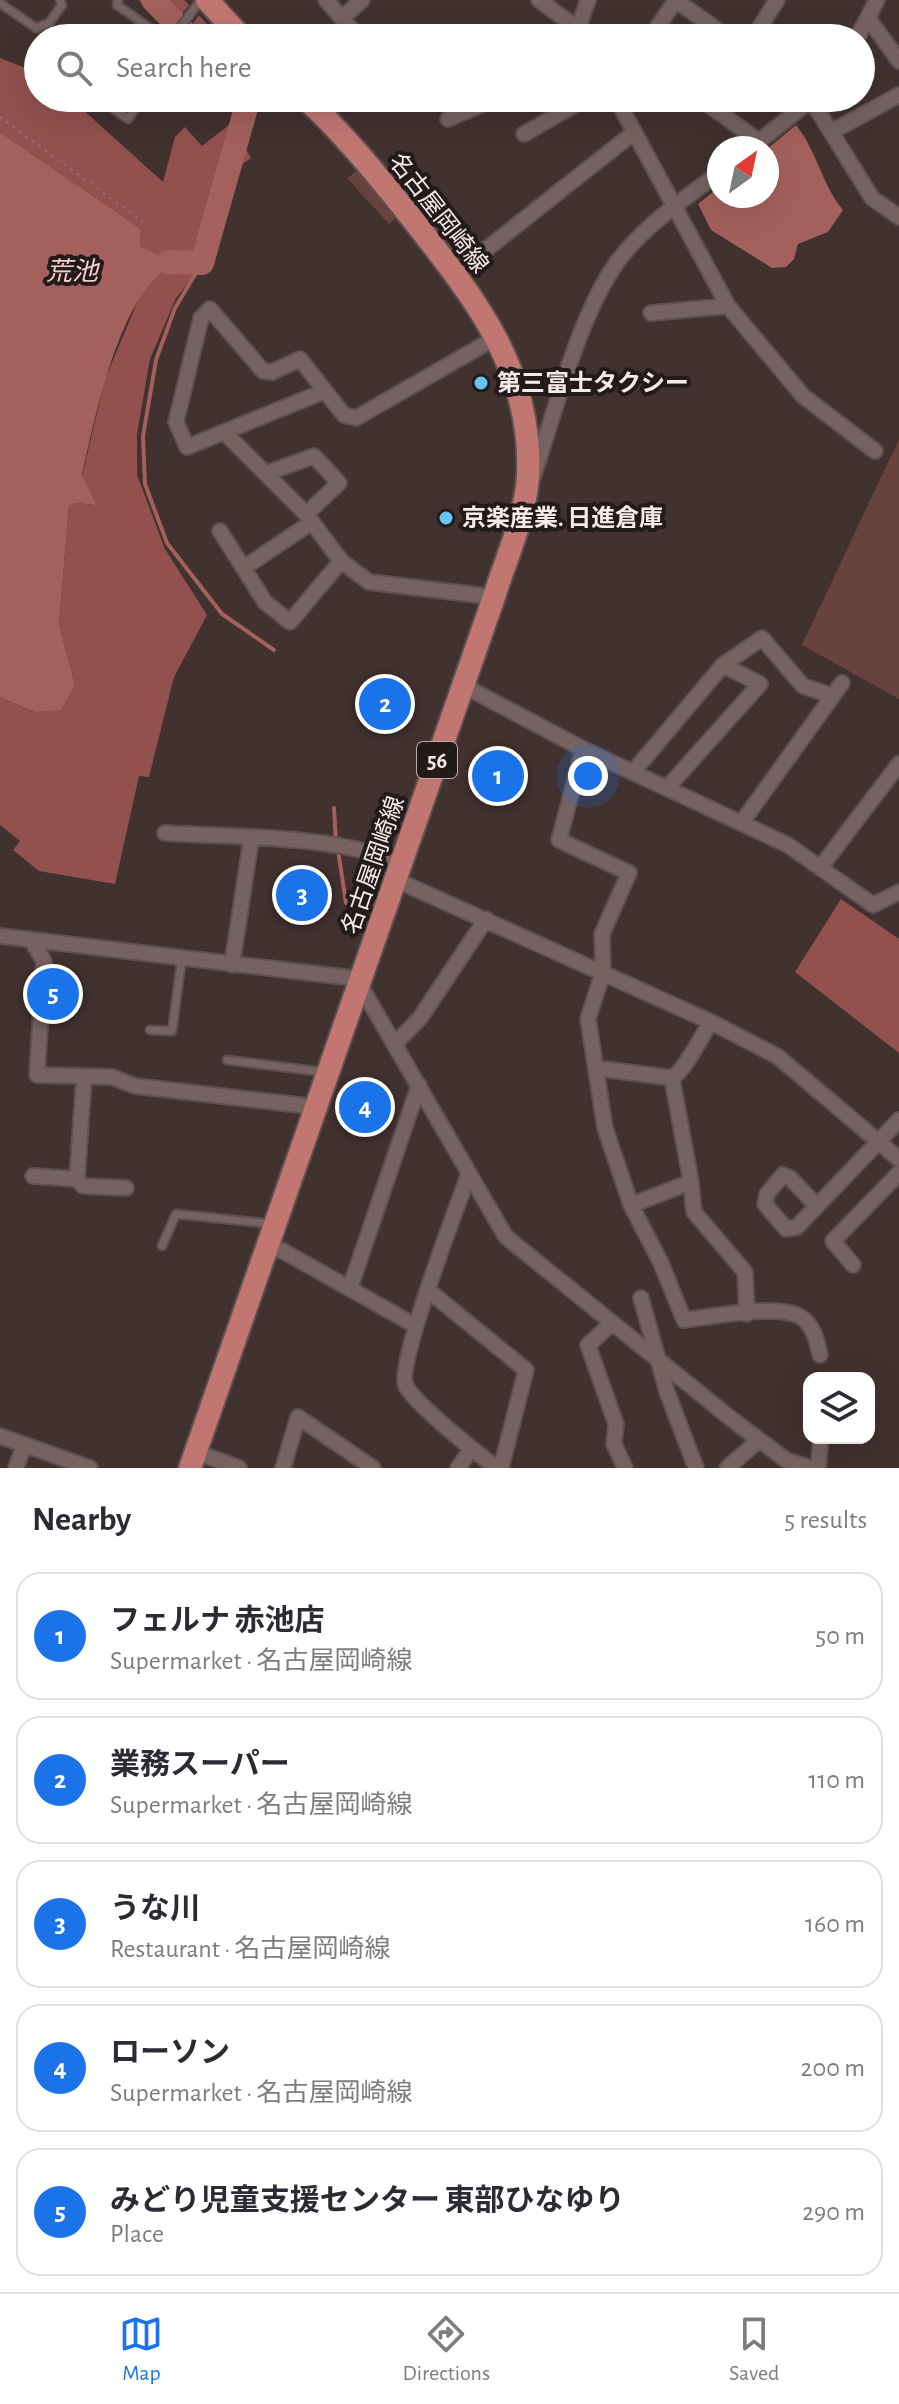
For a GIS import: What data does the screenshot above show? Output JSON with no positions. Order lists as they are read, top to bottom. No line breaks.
{"streets":{"main road":["名古屋岡崎線","56"]},"water":["荒池"],"places":["第三富士タクシー","京楽産業. 日進倉庫"],"north":"top right","page":{"search":"Search here","pins":["2","1","3","5","4"],"heading":["Nearby","5 results"],"list":[{"mark":"1","name":"フェルナ 赤池店","note":"Supermarket · 名古屋岡崎線","value":"50 m"},{"mark":"2","name":"業務スーパー","note":"Supermarket · 名古屋岡崎線","value":"110 m"},{"mark":"3","name":"うな川","note":"Restaurant · 名古屋岡崎線","value":"160 m"},{"mark":"4","name":"ローソン","note":"Supermarket · 名古屋岡崎線","value":"200 m"},{"mark":"5","name":"みどり児童支援センター 東部ひなゆり","note":"Place","value":"290 m"}],"nav":["Map","Directions","Saved"]}}
